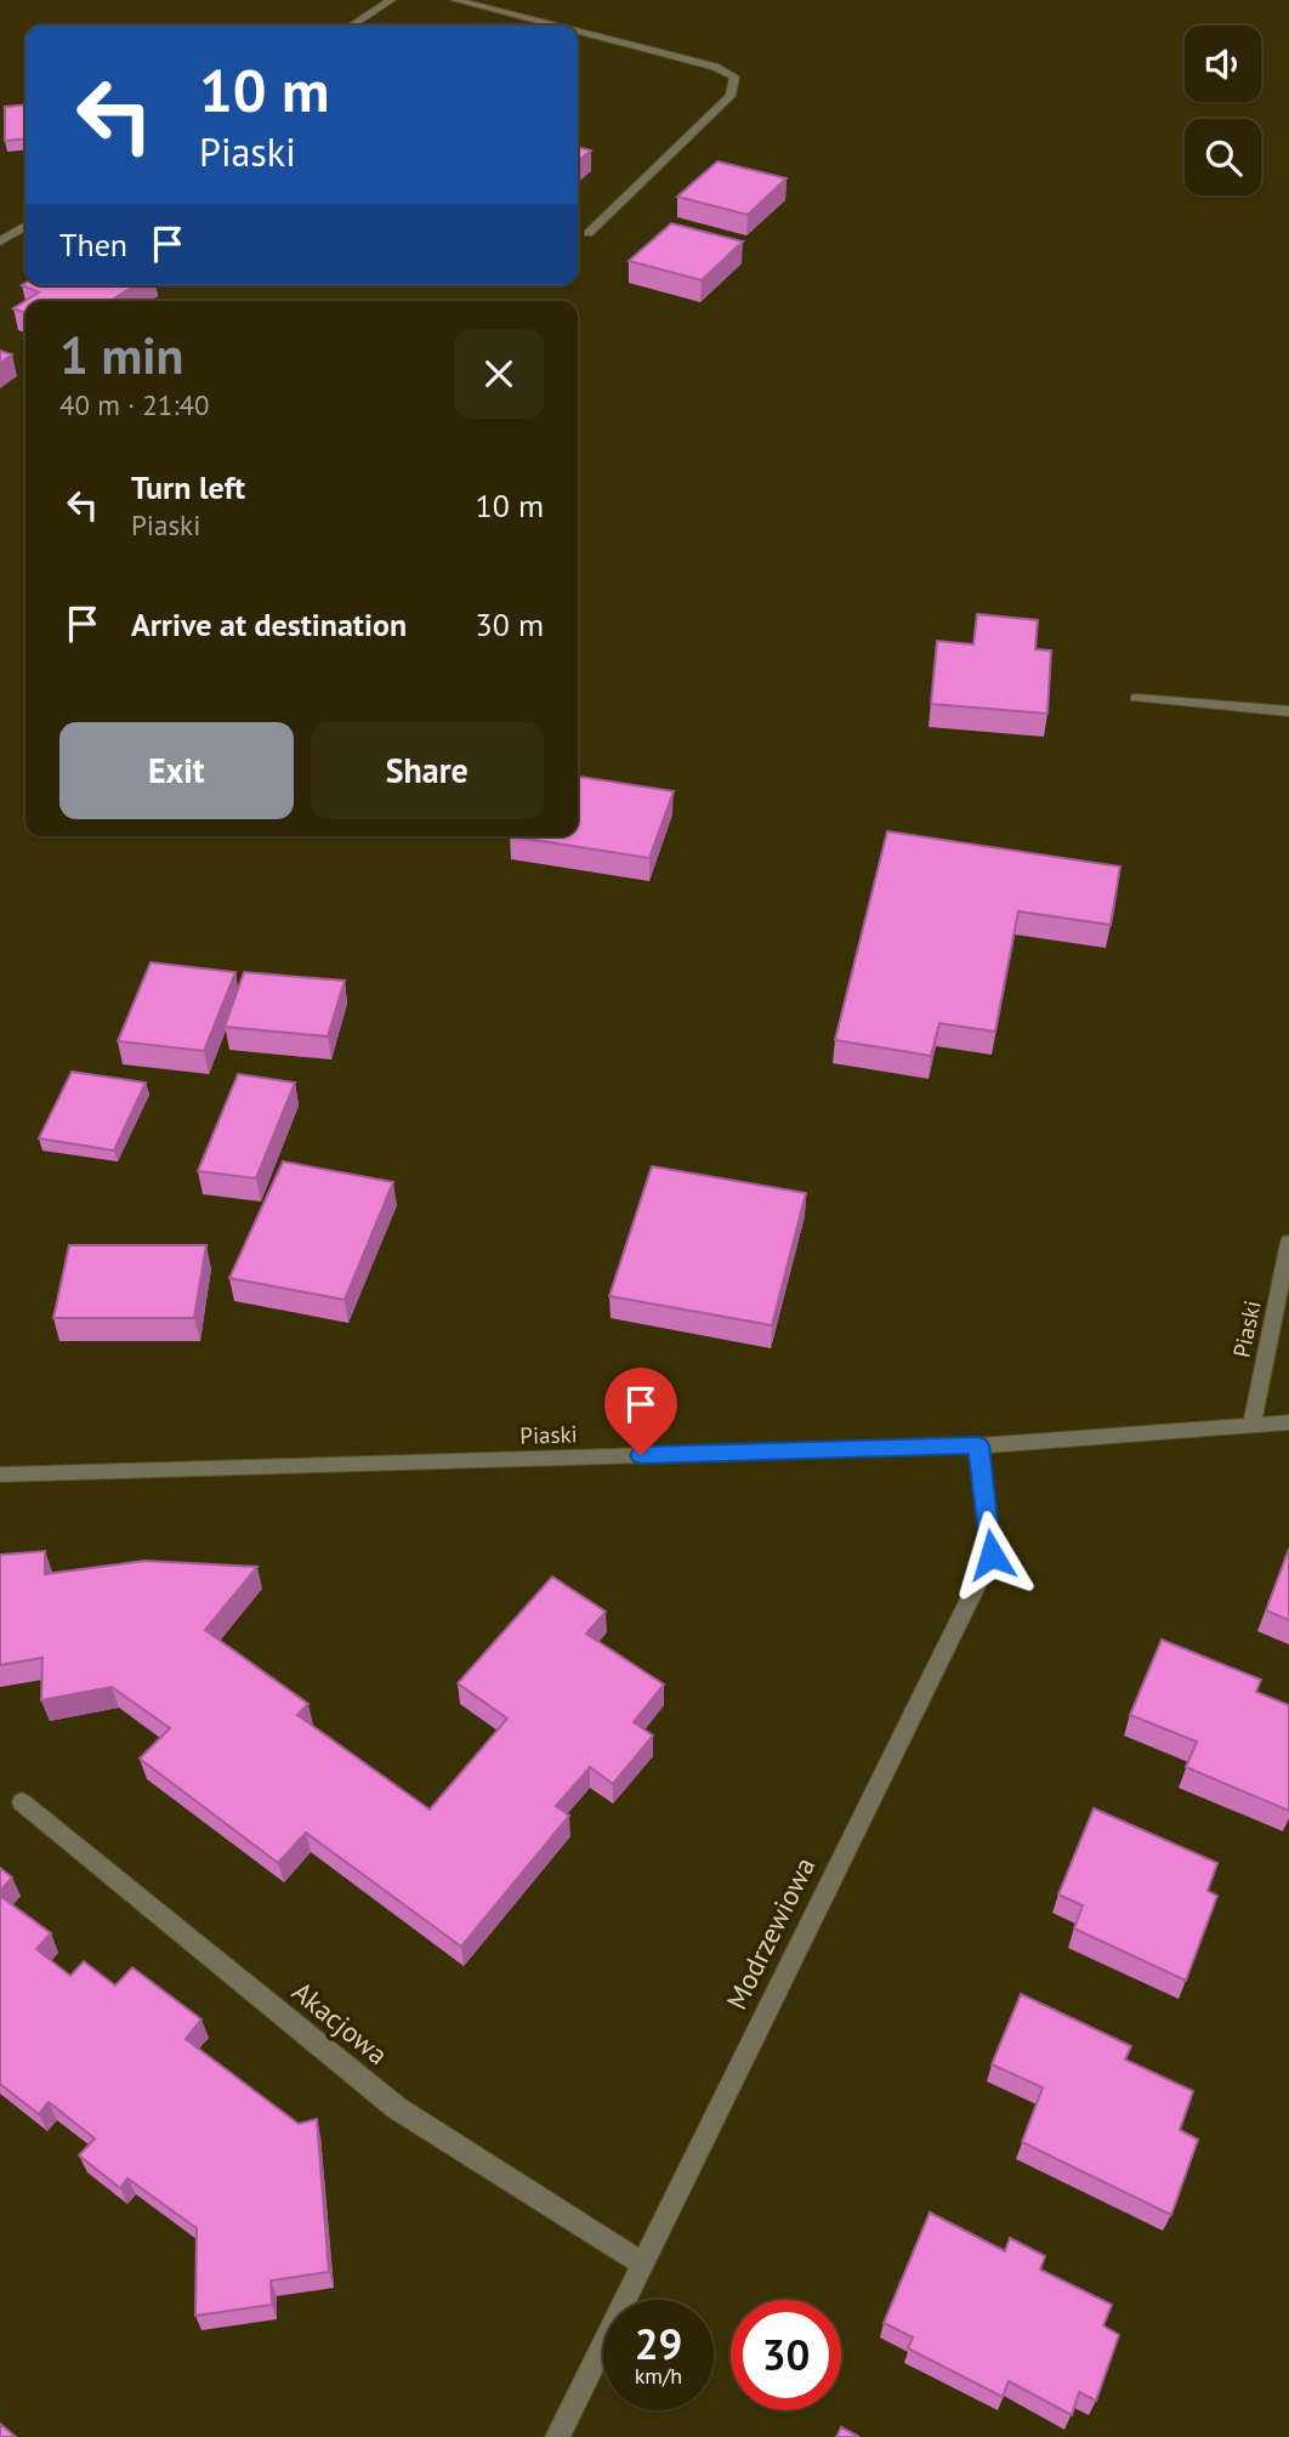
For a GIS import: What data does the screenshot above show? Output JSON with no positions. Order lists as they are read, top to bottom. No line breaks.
{"streets":{"street":["Piaski","Modrzewiowa","Akacjowa"]},"crossings":[["Piaski","Modrzewiowa"],["Modrzewiowa","Akacjowa"]],"page":{"turn":["10 m","Piaski"],"then":"Then","heading":["1 min","40 m · 21:40"],"list":[{"name":"Turn left","note":"Piaski","value":"10 m"},{"name":"Arrive at destination","value":"30 m"}],"buttons":["Exit","Share"],"speed":"29 km/h","limit":"30"}}
